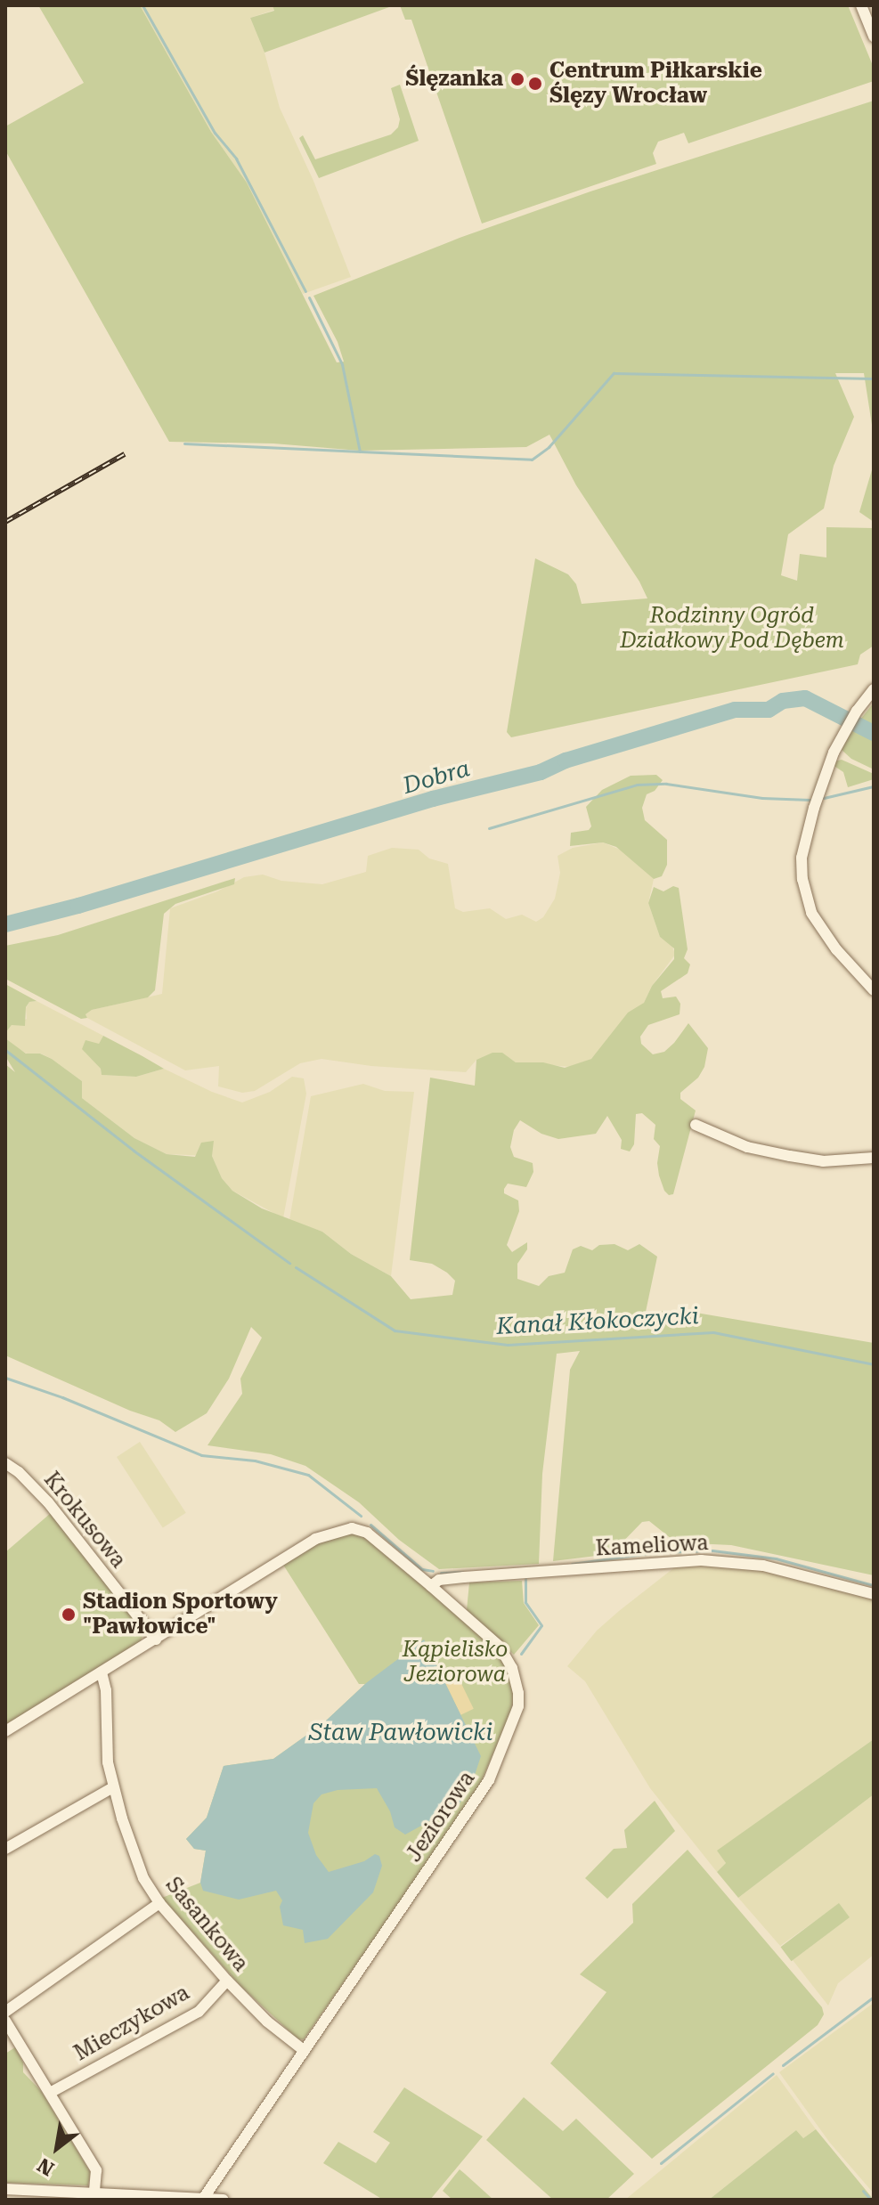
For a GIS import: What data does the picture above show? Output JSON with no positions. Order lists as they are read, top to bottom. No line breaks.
{"streets":{"street":["Krokusowa","Kameliowa","Jeziorowa","Sasankowa","Mieczykowa"]},"crossings":[["Krokusowa","Jeziorowa"],["Kameliowa","Jeziorowa"],["Jeziorowa","Sasankowa"],["Sasankowa","Mieczykowa"]],"water":["Dobra","Kanał Kłokoczycki","Staw Pawłowicki"],"parks":["Rodzinny Ogród Działkowy Pod Dębem","Kąpielisko Jeziorowa"],"places":["Ślęzanka","Centrum Piłkarskie Ślęzy Wrocław","Stadion Sportowy \"Pawłowice\""],"north":"bottom left"}
